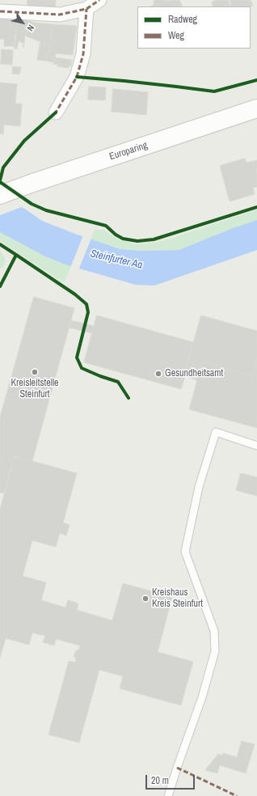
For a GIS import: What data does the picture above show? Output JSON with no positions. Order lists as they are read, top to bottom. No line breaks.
{"streets":{"main road":["Europaring"]},"water":["Steinfurter Aa"],"places":["Kreisleitstelle Steinfurt","Gesundheitsamt","Kreishaus Kreis Steinfurt"],"legend":["Radweg","Weg"],"scale_bar":"20 m","north":"bottom right"}
